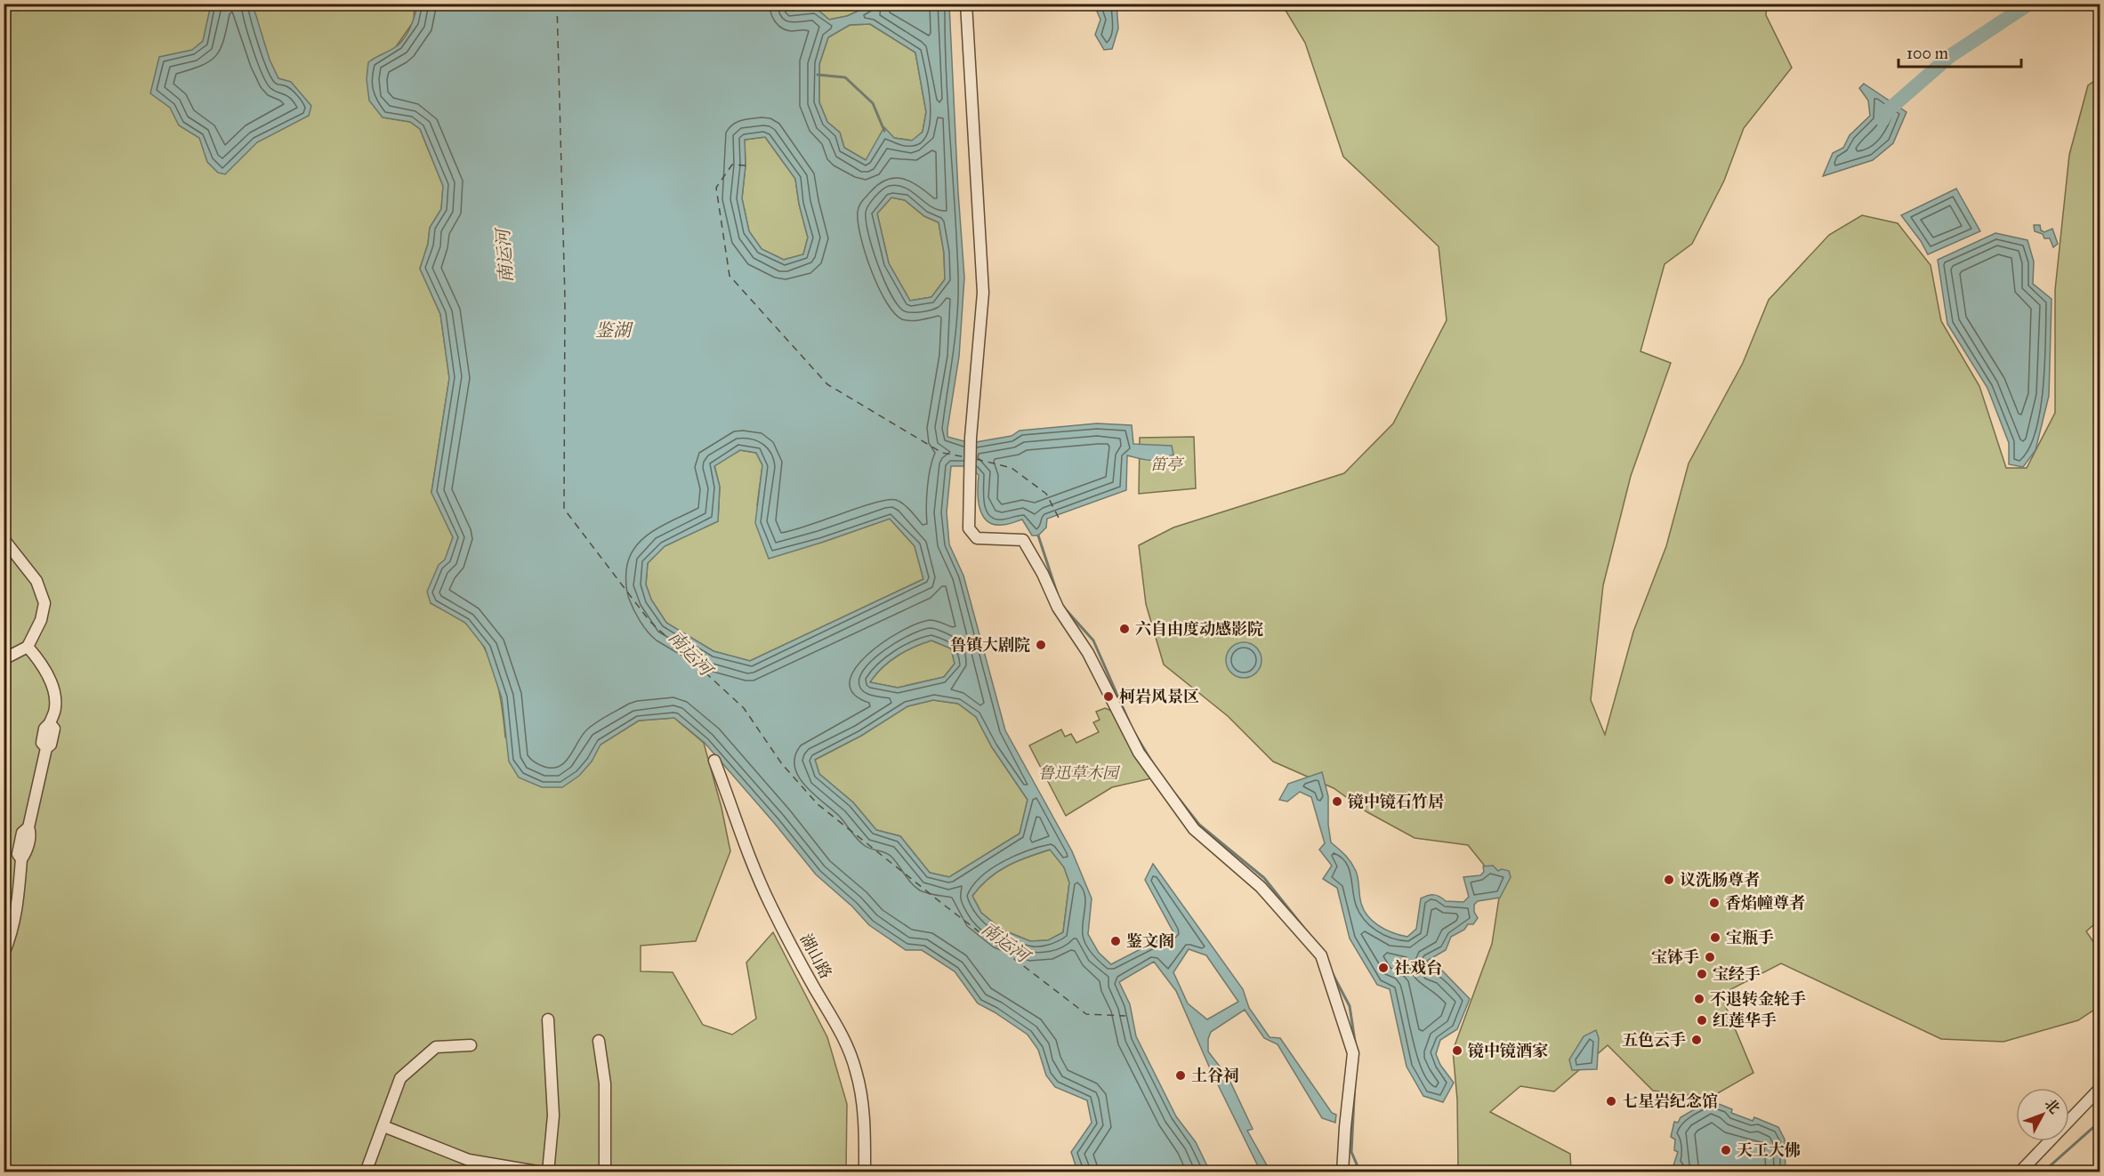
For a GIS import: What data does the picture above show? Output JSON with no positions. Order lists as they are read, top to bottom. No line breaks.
{"streets":{"street":["湖山路"]},"water":["南运河","鉴湖"],"parks":["笛亭","鲁迅草木园"],"places":["六自由度动感影院","鲁镇大剧院","柯岩风景区","镜中镜石竹居","议洗肠尊者","香焰幢尊者","宝瓶手","鉴文阁","宝钵手","社戏台","宝经手","不退转金轮手","红莲华手","五色云手","镜中镜酒家","土谷祠","七星岩纪念馆","天工大佛"],"scale_bar":"100 m","north":"top right"}
